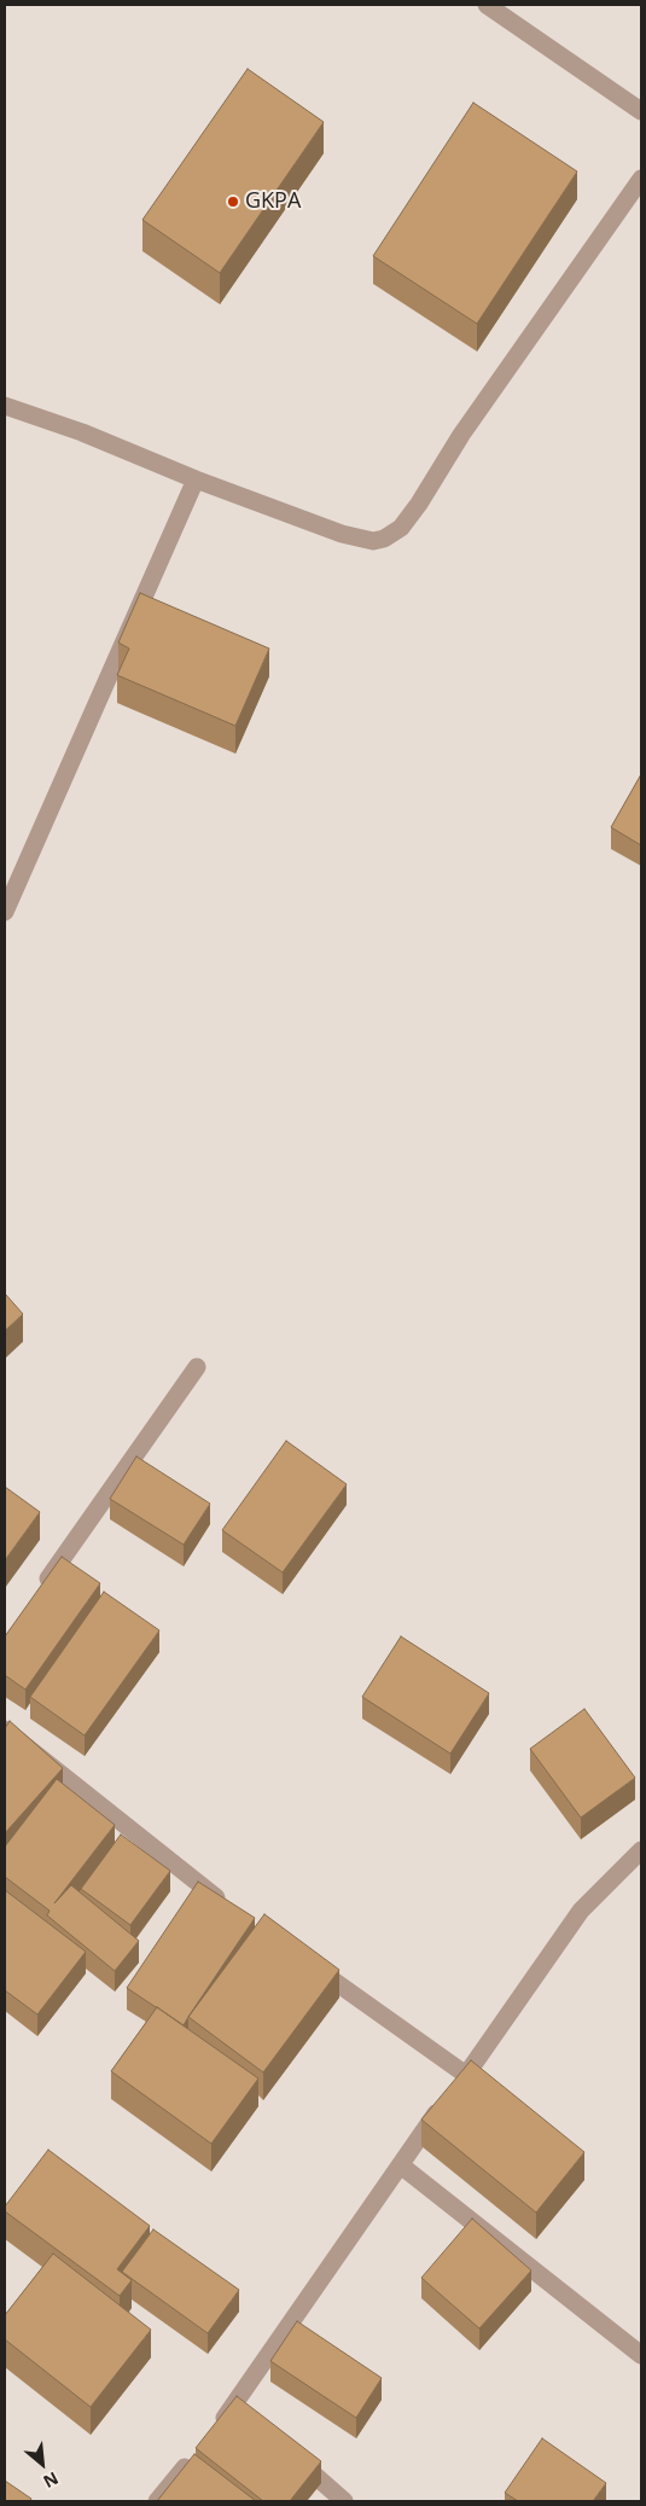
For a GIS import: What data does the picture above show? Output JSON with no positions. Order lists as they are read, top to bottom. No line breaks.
{"places":["GKPA"],"north":"bottom right"}
